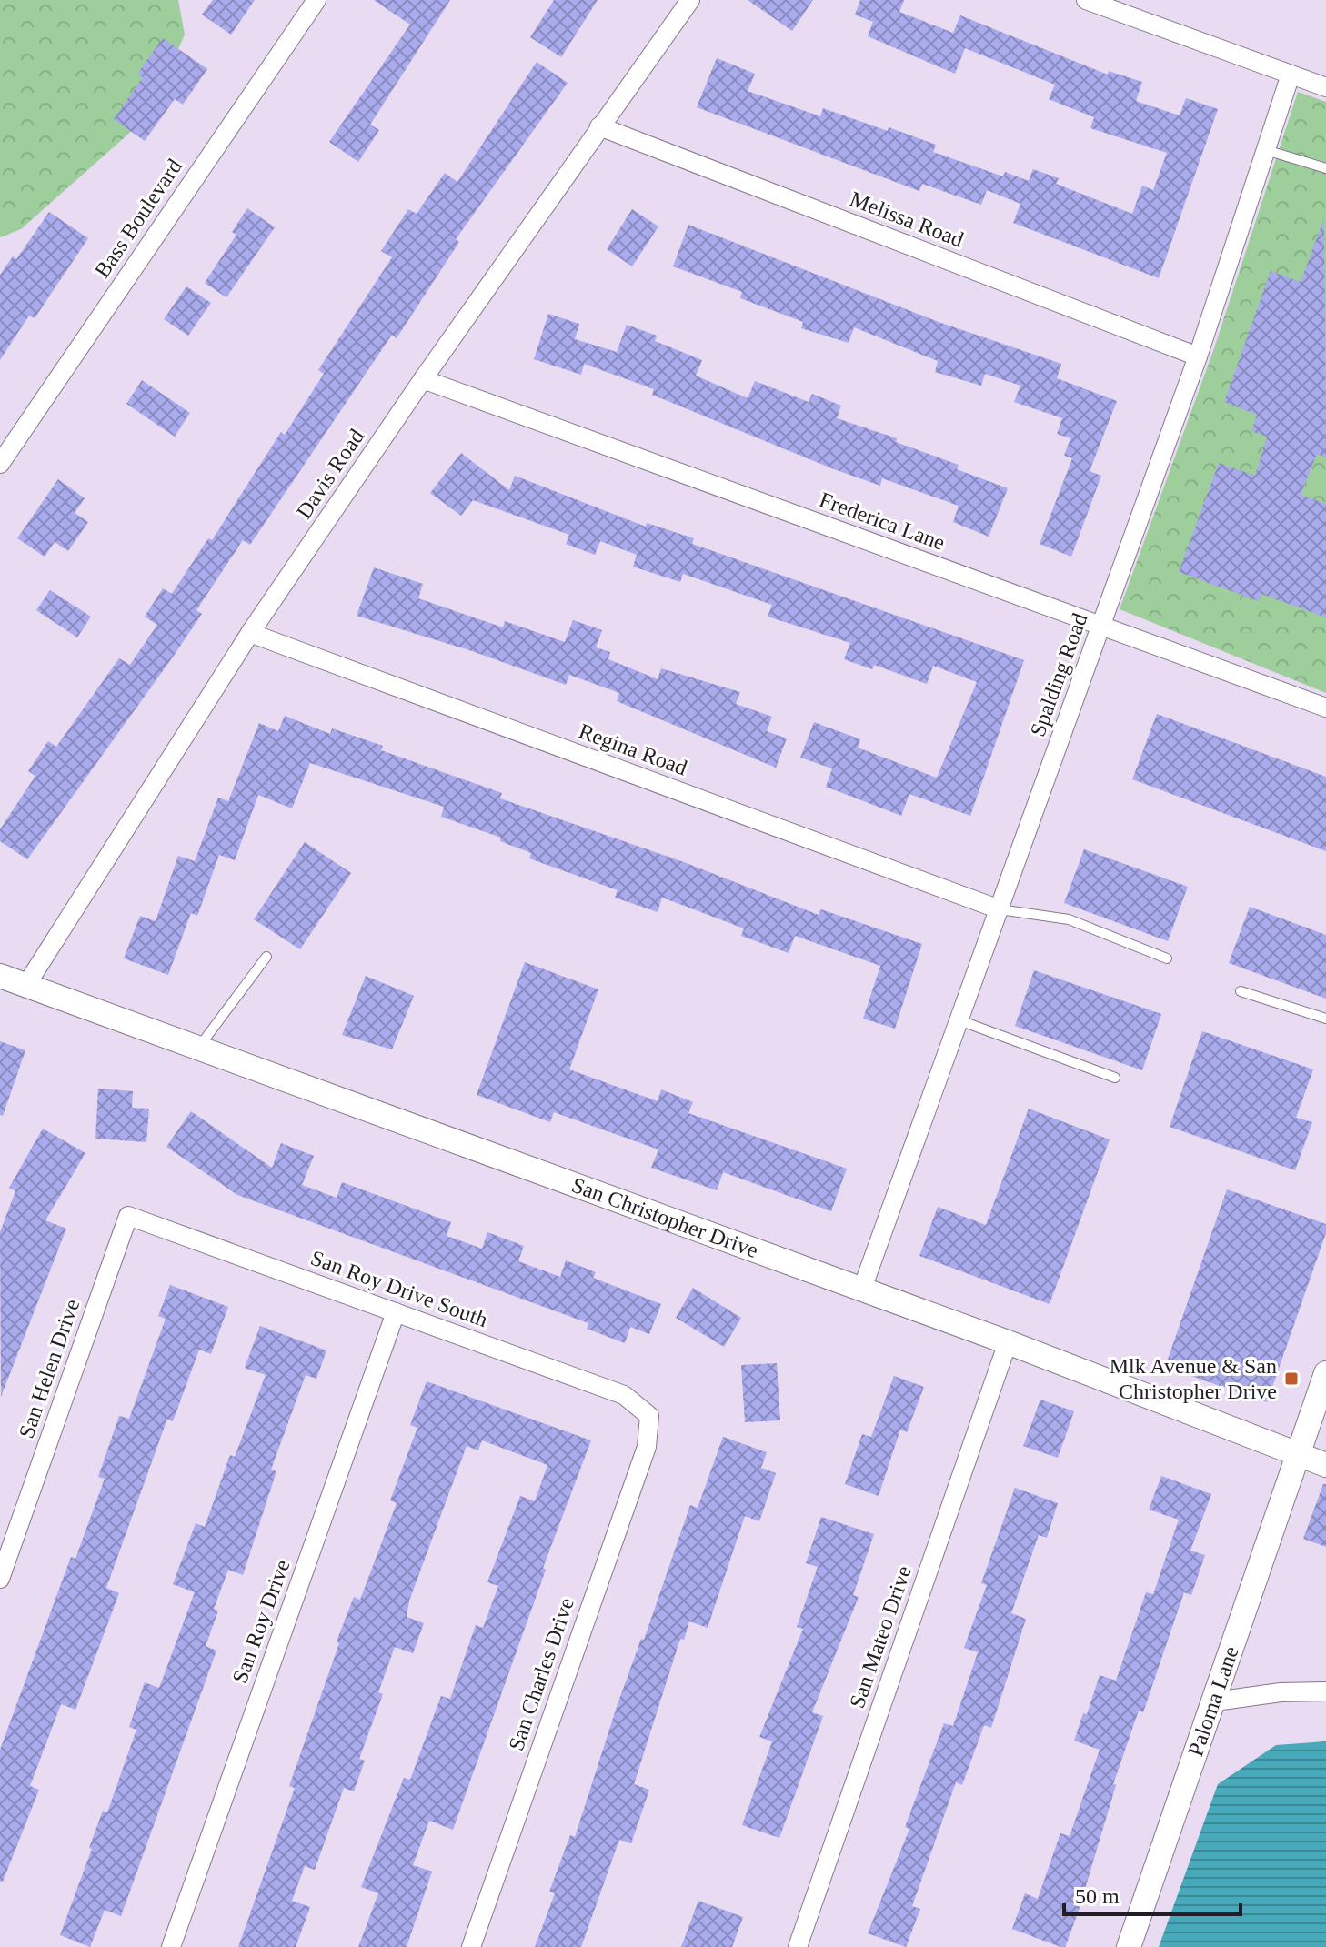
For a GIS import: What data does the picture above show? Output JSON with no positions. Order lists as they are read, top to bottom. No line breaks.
{"streets":{"street":["Bass Boulevard","Melissa Road","Davis Road","Frederica Lane","Spalding Road","Regina Road","San Christopher Drive","San Roy Drive South","San Helen Drive","San Roy Drive","San Mateo Drive","San Charles Drive","Paloma Lane"]},"crossings":[["Melissa Road","Davis Road"],["Melissa Road","Spalding Road"],["Davis Road","Frederica Lane"],["Davis Road","Regina Road"],["Davis Road","San Christopher Drive"],["Frederica Lane","Spalding Road"],["Spalding Road","Regina Road"],["Spalding Road","San Christopher Drive"],["San Christopher Drive","San Mateo Drive"],["San Christopher Drive","Paloma Lane"],["San Roy Drive South","San Helen Drive"],["San Roy Drive South","San Roy Drive"],["San Roy Drive South","San Charles Drive"]],"places":{"transit":["Mlk Avenue & San Christopher Drive"]},"scale_bar":"50 m"}
